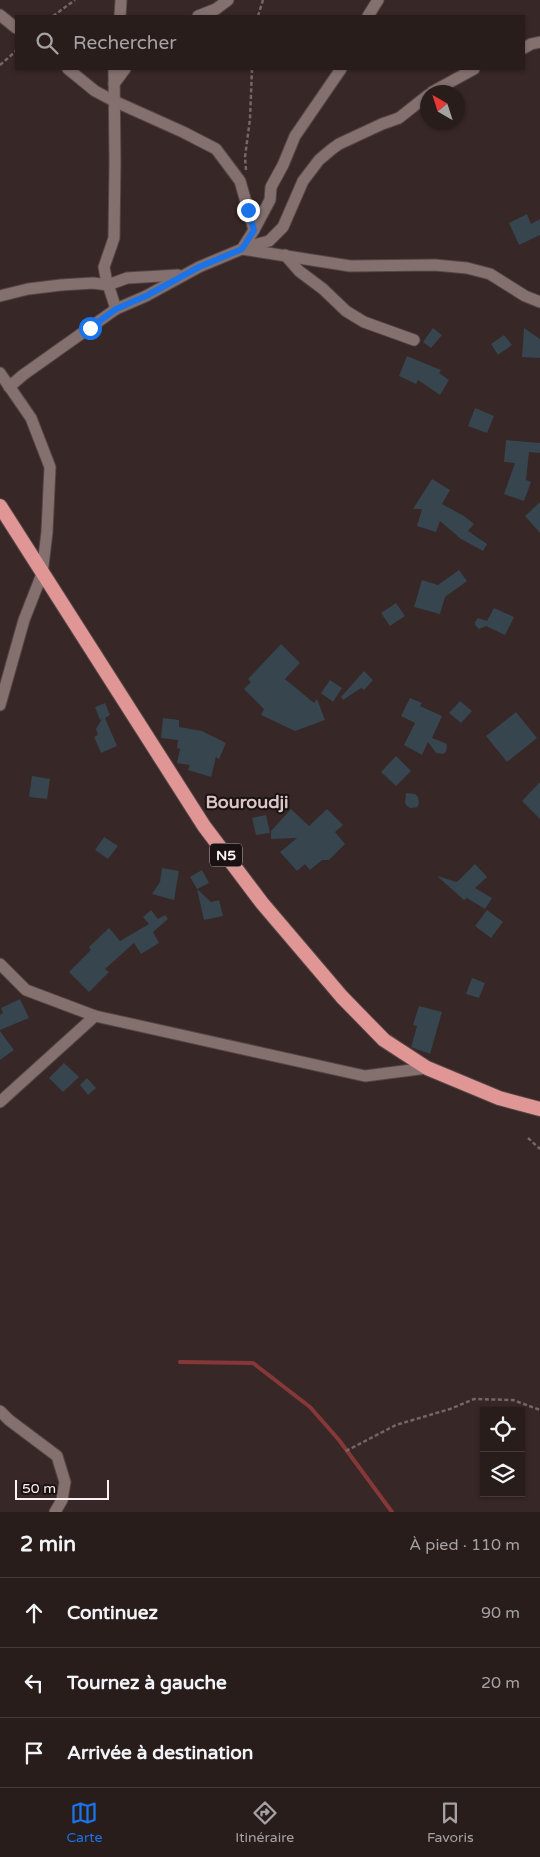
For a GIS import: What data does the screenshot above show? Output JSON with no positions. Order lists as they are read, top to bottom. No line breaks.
{"streets":{"highway":["N5"]},"districts":["Bouroudji"],"scale_bar":"50 m","north":"top left","page":{"search":"Rechercher","scale":"50 m","heading":["2 min","À pied · 110 m"],"list":[["Continuez","90 m"],["Tournez à gauche","20 m"],"Arrivée à destination"],"nav":["Carte","Itinéraire","Favoris"]}}
